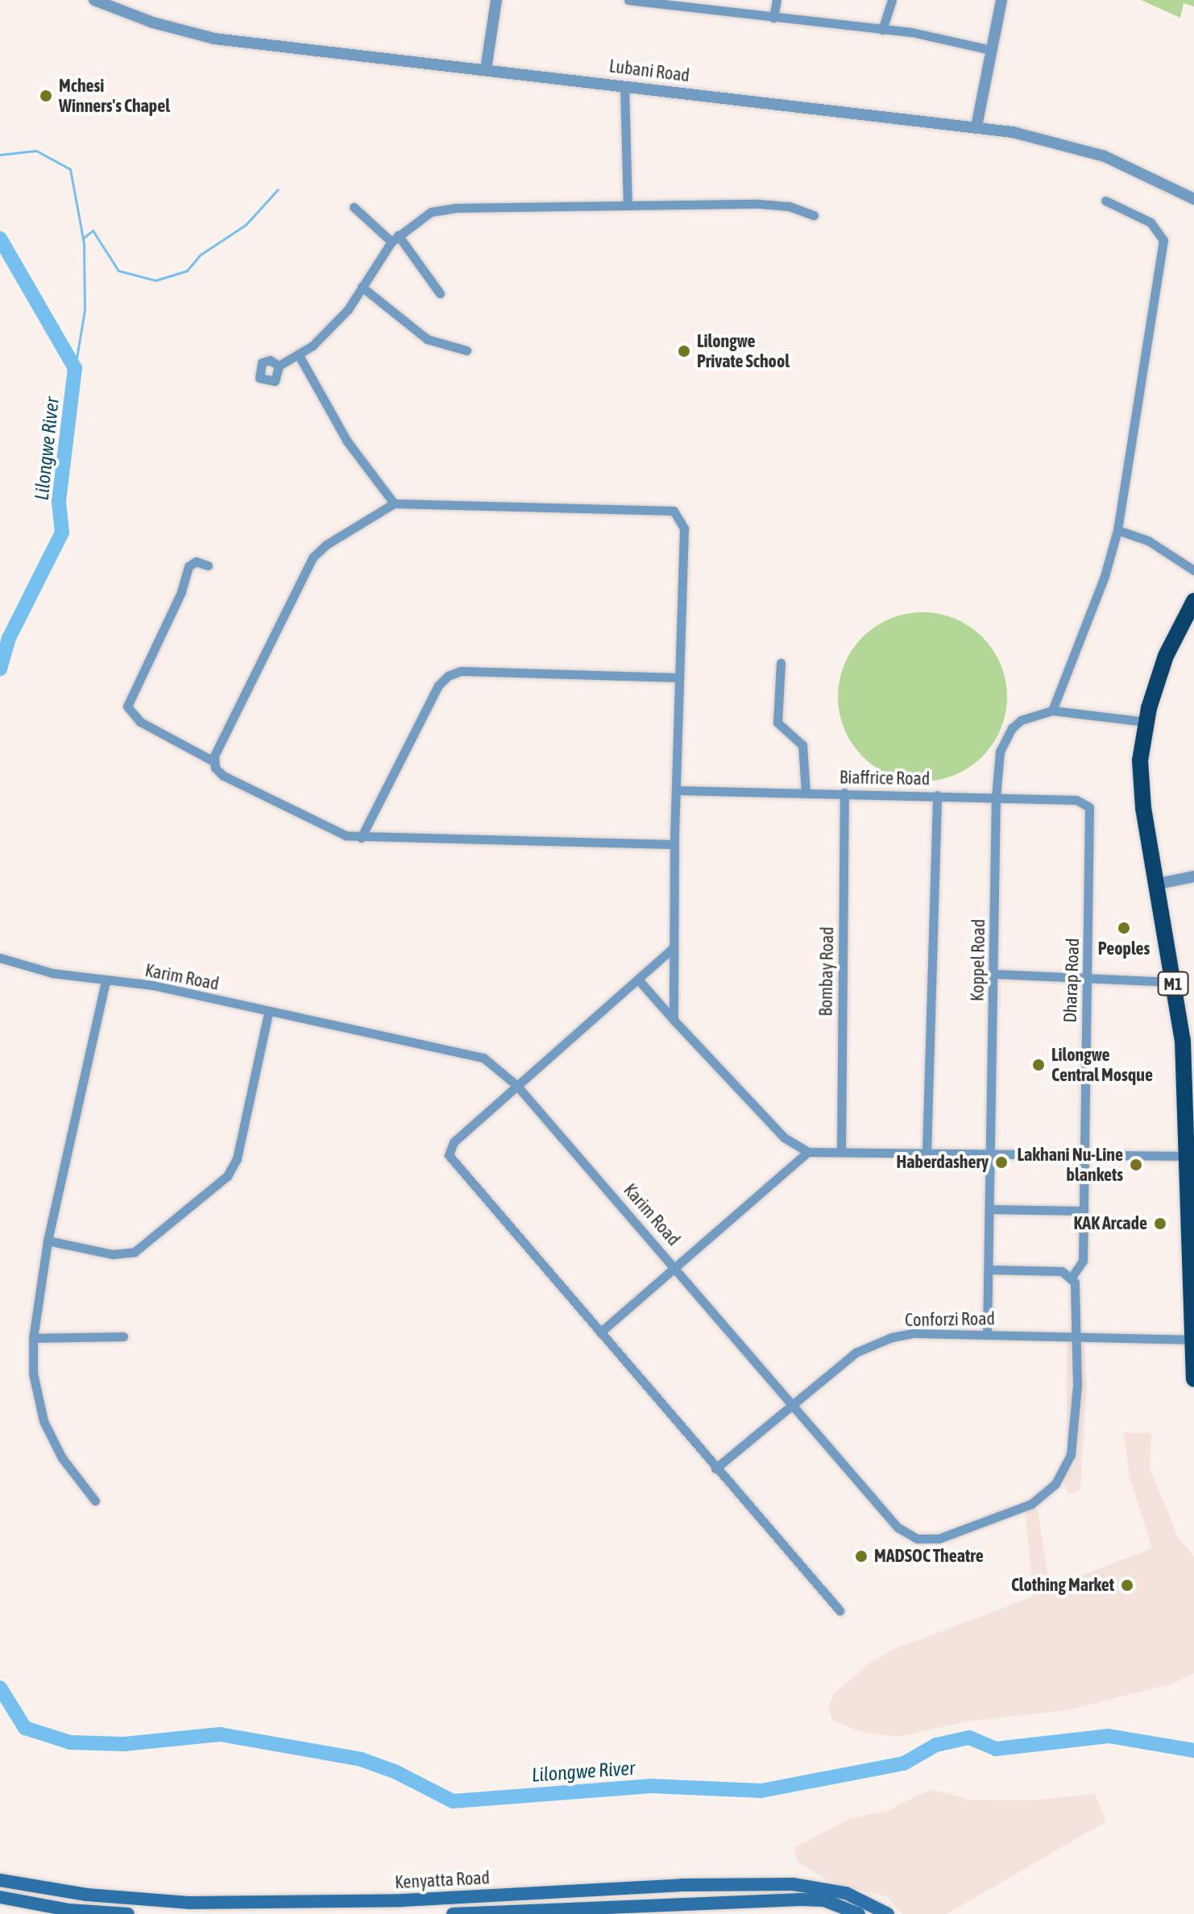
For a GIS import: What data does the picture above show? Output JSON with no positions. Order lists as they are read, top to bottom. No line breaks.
{"streets":{"highway":["M1"],"main road":["Kenyatta Road"],"street":["Lubani Road","Biaffrice Road","Koppel Road","Bombay Road","Karim Road","Dharap Road","Conforzi Road"]},"crossings":[["Biaffrice Road","Koppel Road"],["Biaffrice Road","Bombay Road"],["Biaffrice Road","Dharap Road"],["Koppel Road","M1"],["Koppel Road","Conforzi Road"],["Karim Road","Dharap Road"],["Karim Road","Conforzi Road"],["M1","Conforzi Road"]],"water":["Lilongwe River"],"places":["Mchesi Winners's Chapel","Lilongwe Private School","Peoples","Lilongwe Central Mosque","Haberdashery","Lakhani Nu-Line blankets","KAK Arcade","MADSOC Theatre","Clothing Market"]}
